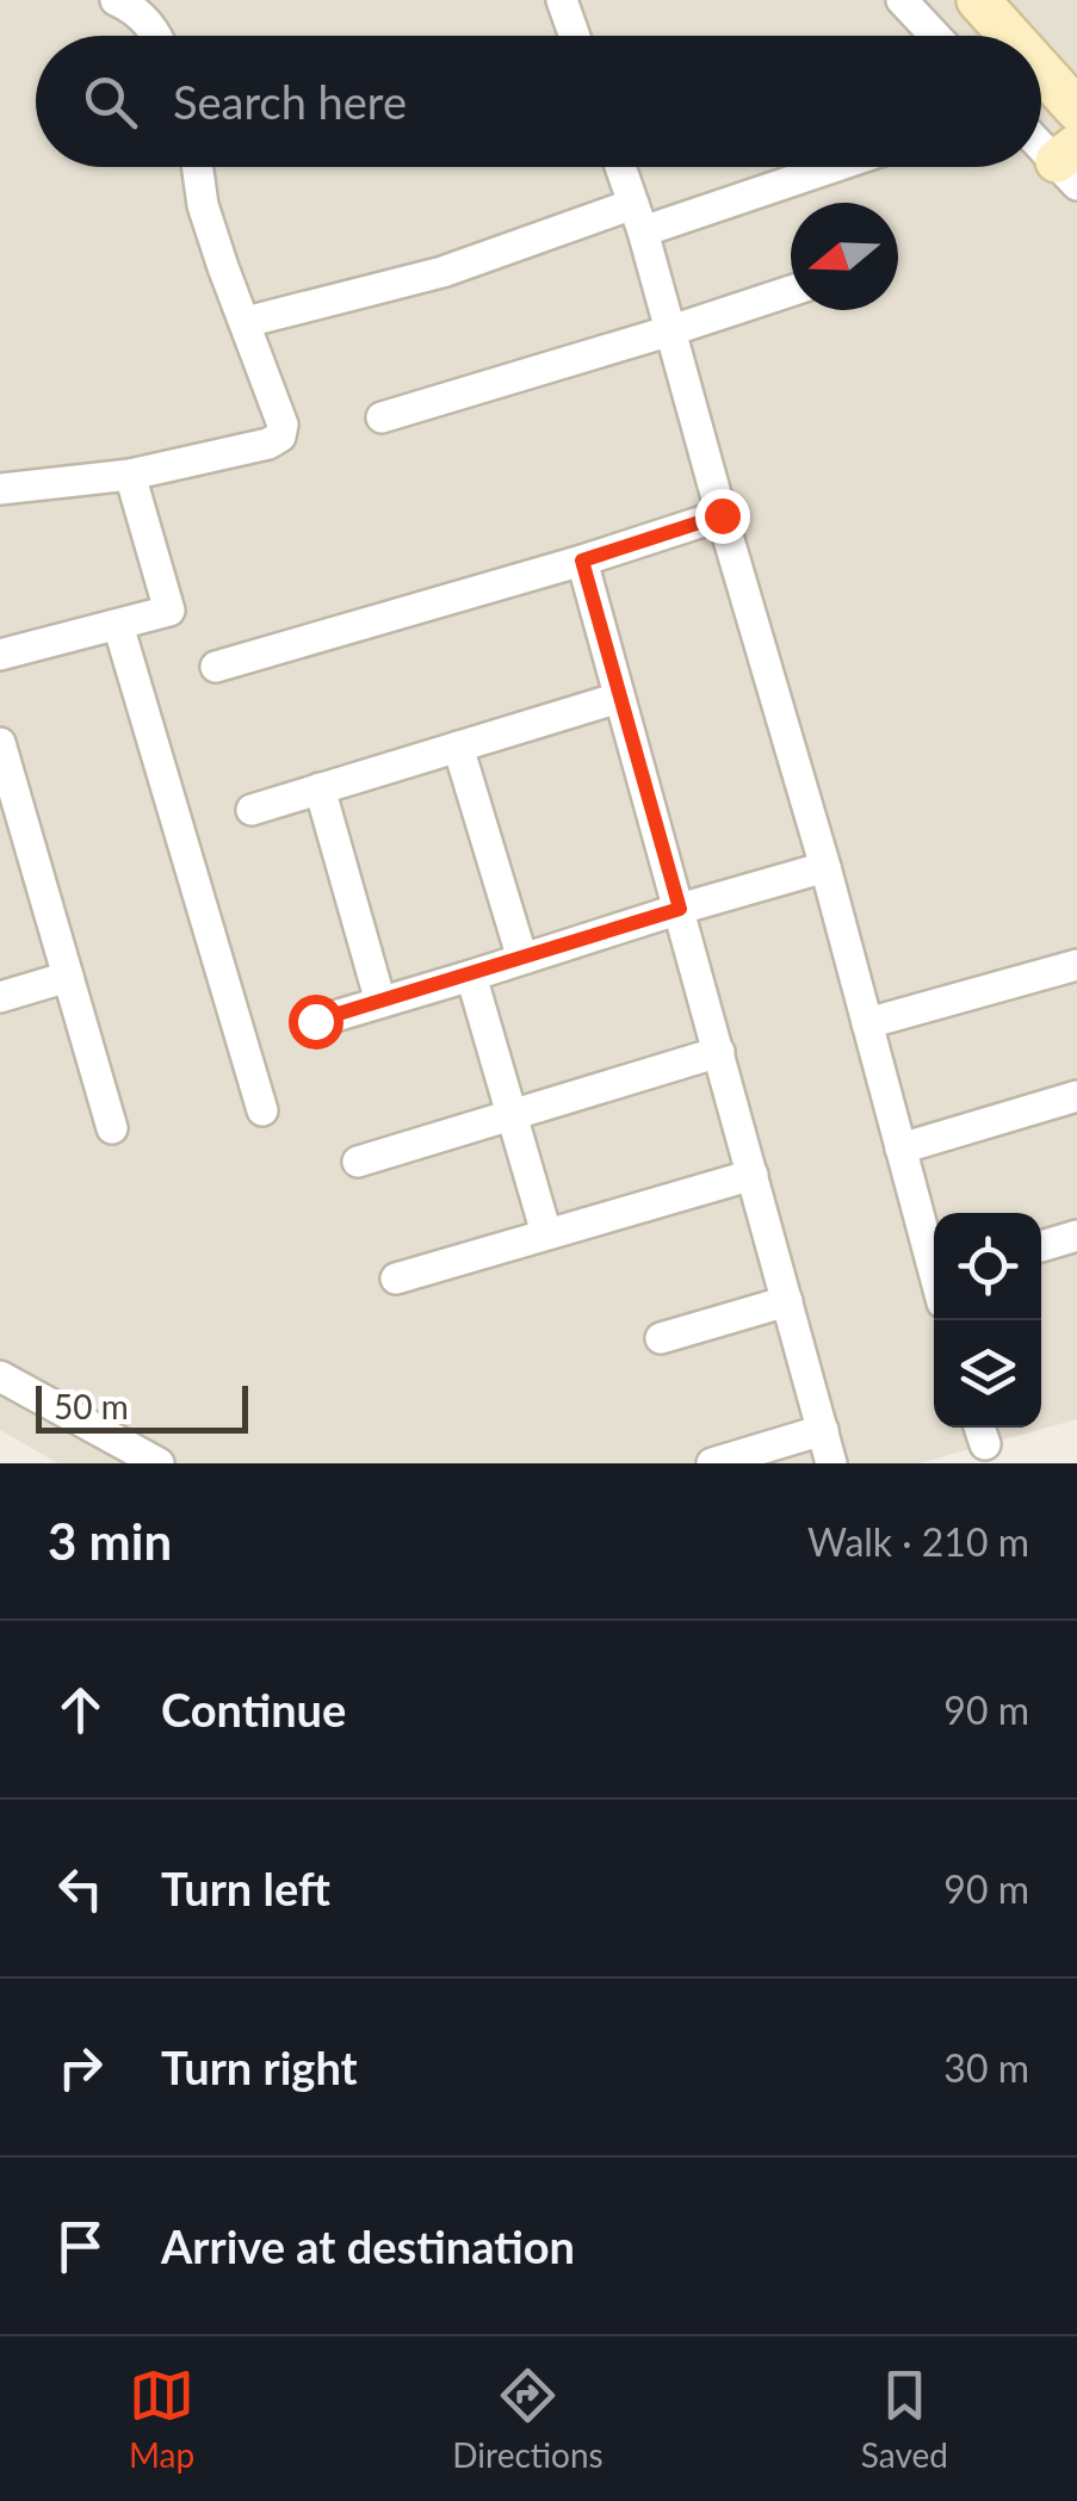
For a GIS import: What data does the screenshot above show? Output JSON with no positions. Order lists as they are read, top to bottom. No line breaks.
{"scale_bar":"50 m","north":"left","page":{"search":"Search here","scale":"50 m","heading":["3 min","Walk · 210 m"],"list":[["Continue","90 m"],["Turn left","90 m"],["Turn right","30 m"],"Arrive at destination"],"nav":["Map","Directions","Saved"]}}
